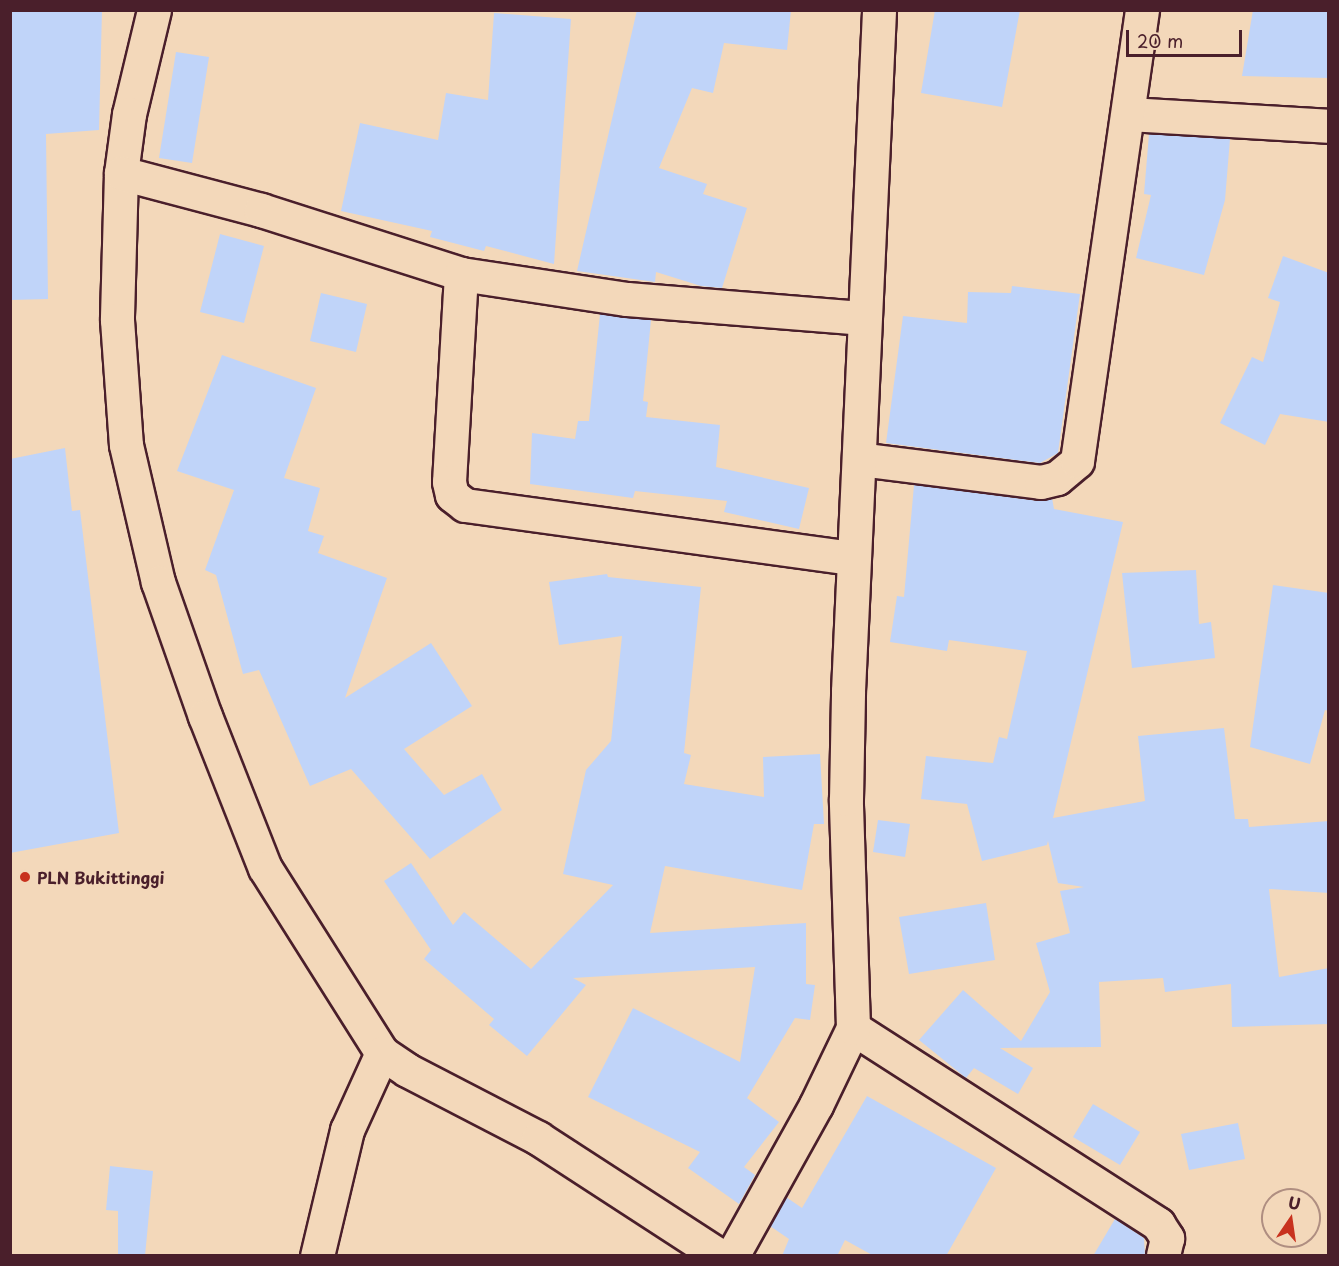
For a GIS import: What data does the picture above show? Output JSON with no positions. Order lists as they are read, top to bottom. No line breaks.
{"places":["PLN Bukittinggi"],"scale_bar":"20 m","north":"top"}
